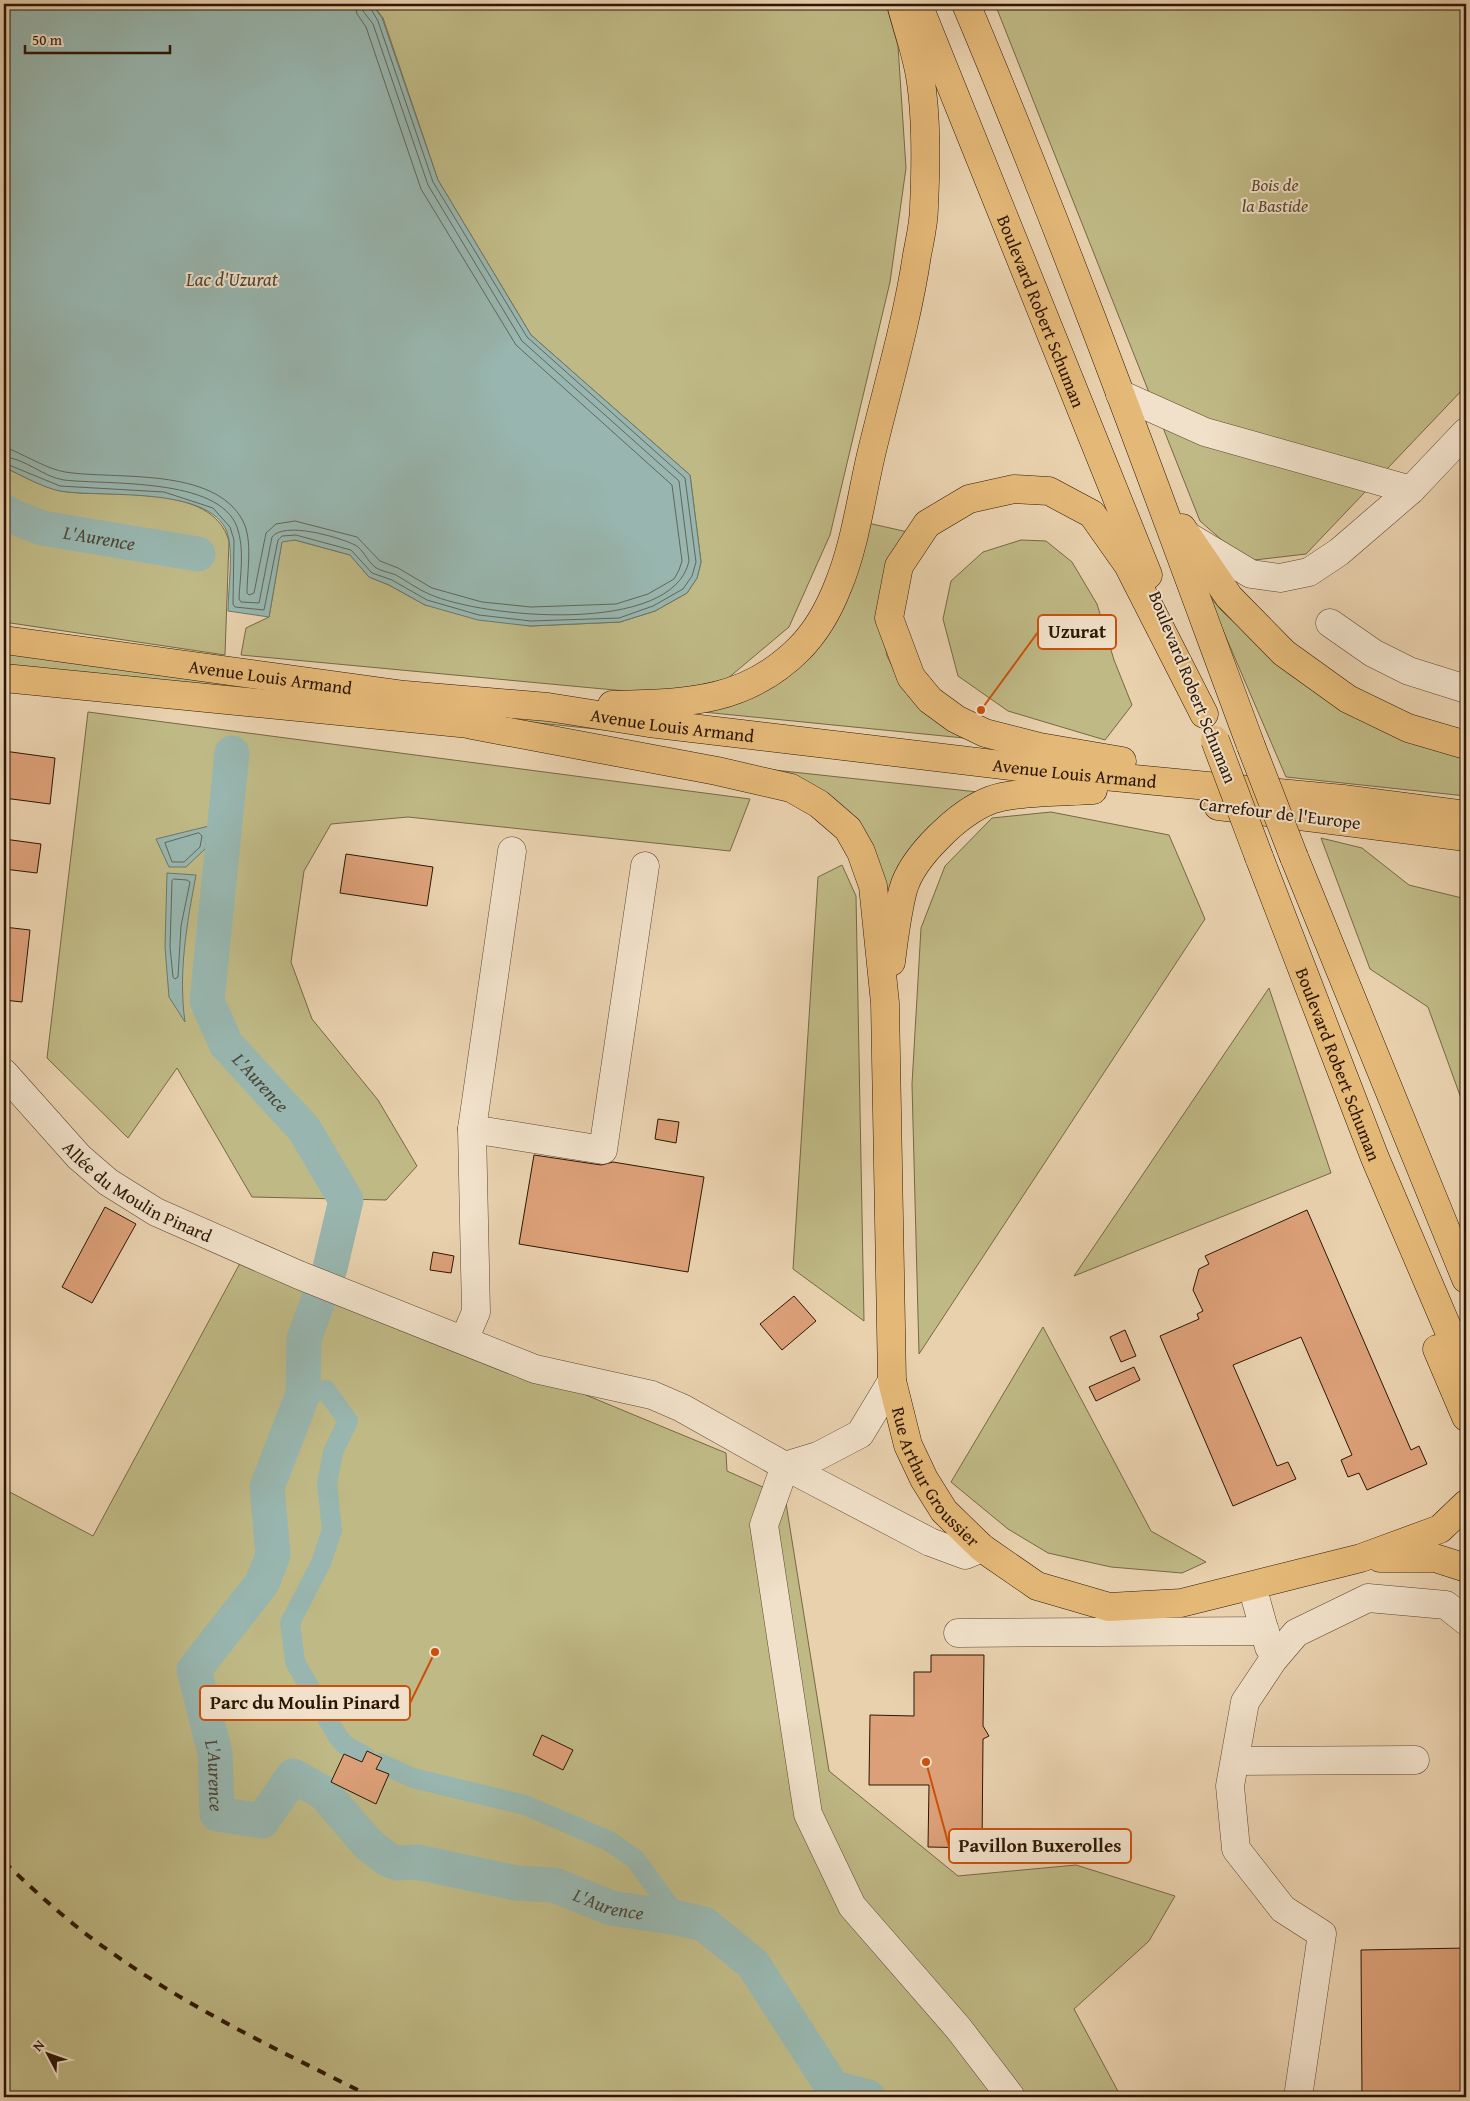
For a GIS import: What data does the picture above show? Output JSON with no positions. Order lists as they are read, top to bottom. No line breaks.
{"streets":{"main road":["Boulevard Robert Schuman","Avenue Louis Armand","Carrefour de l'Europe","Rue Arthur Groussier"],"street":["Allée du Moulin Pinard"]},"crossings":[["Avenue Louis Armand","Carrefour de l'Europe"],["Allée du Moulin Pinard","Rue Arthur Groussier"]],"water":["Lac d'Uzurat","L'Aurence"],"parks":["Bois de la Bastide"],"places":["Uzurat","Parc du Moulin Pinard","Pavillon Buxerolles"],"scale_bar":"50 m","north":"top left"}
